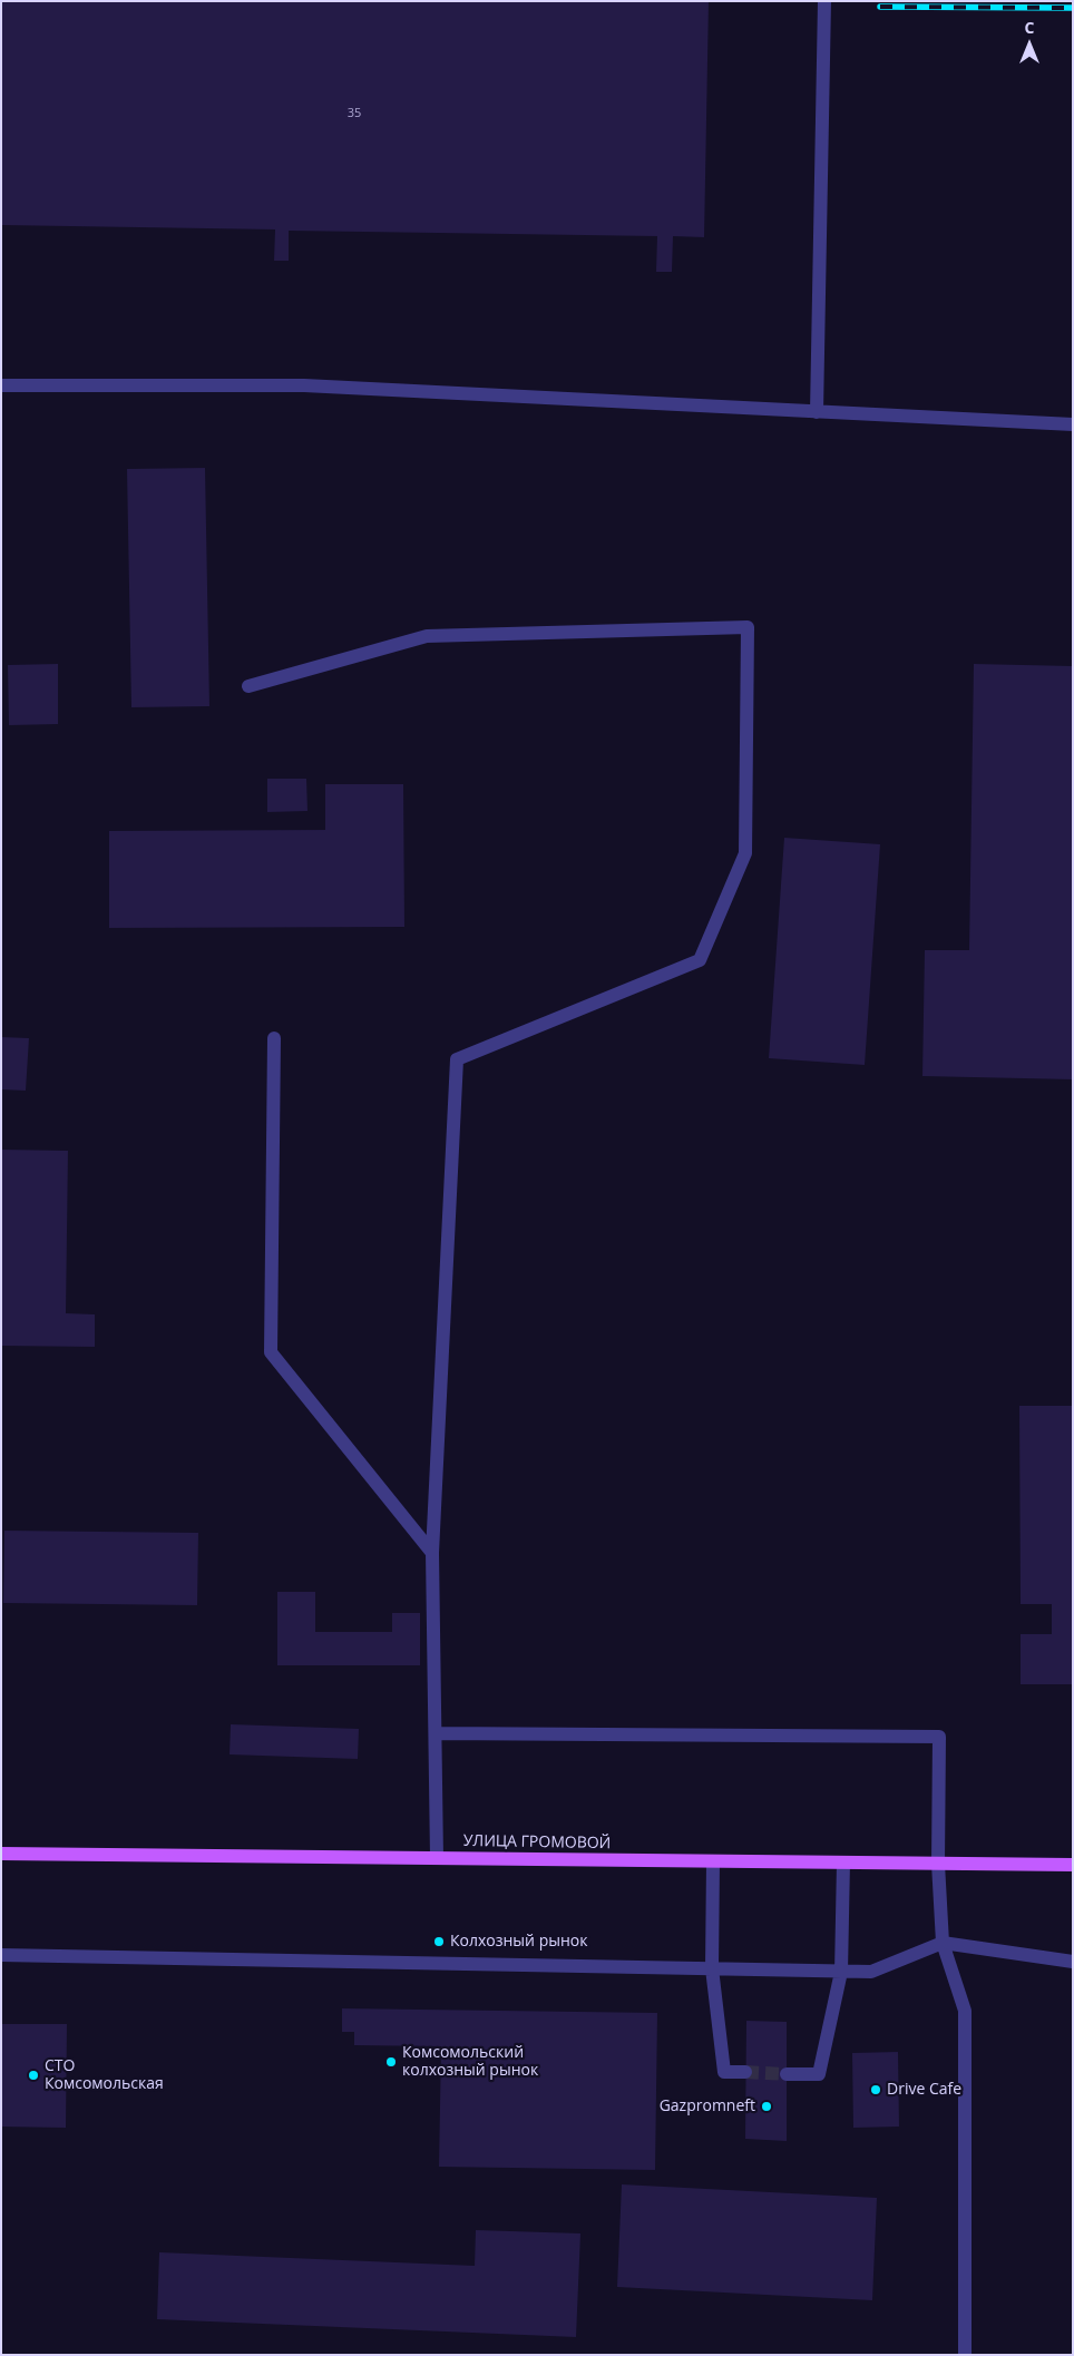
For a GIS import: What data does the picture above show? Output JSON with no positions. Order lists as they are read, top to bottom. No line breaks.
{"streets":{"main road":["УЛИЦА ГРОМОВОЙ"]},"places":["Колхозный рынок","Комсомольский колхозный рынок","СТО Комсомольская","Drive Cafe","Gazpromneft"],"house_numbers":["35"],"north":"top"}
